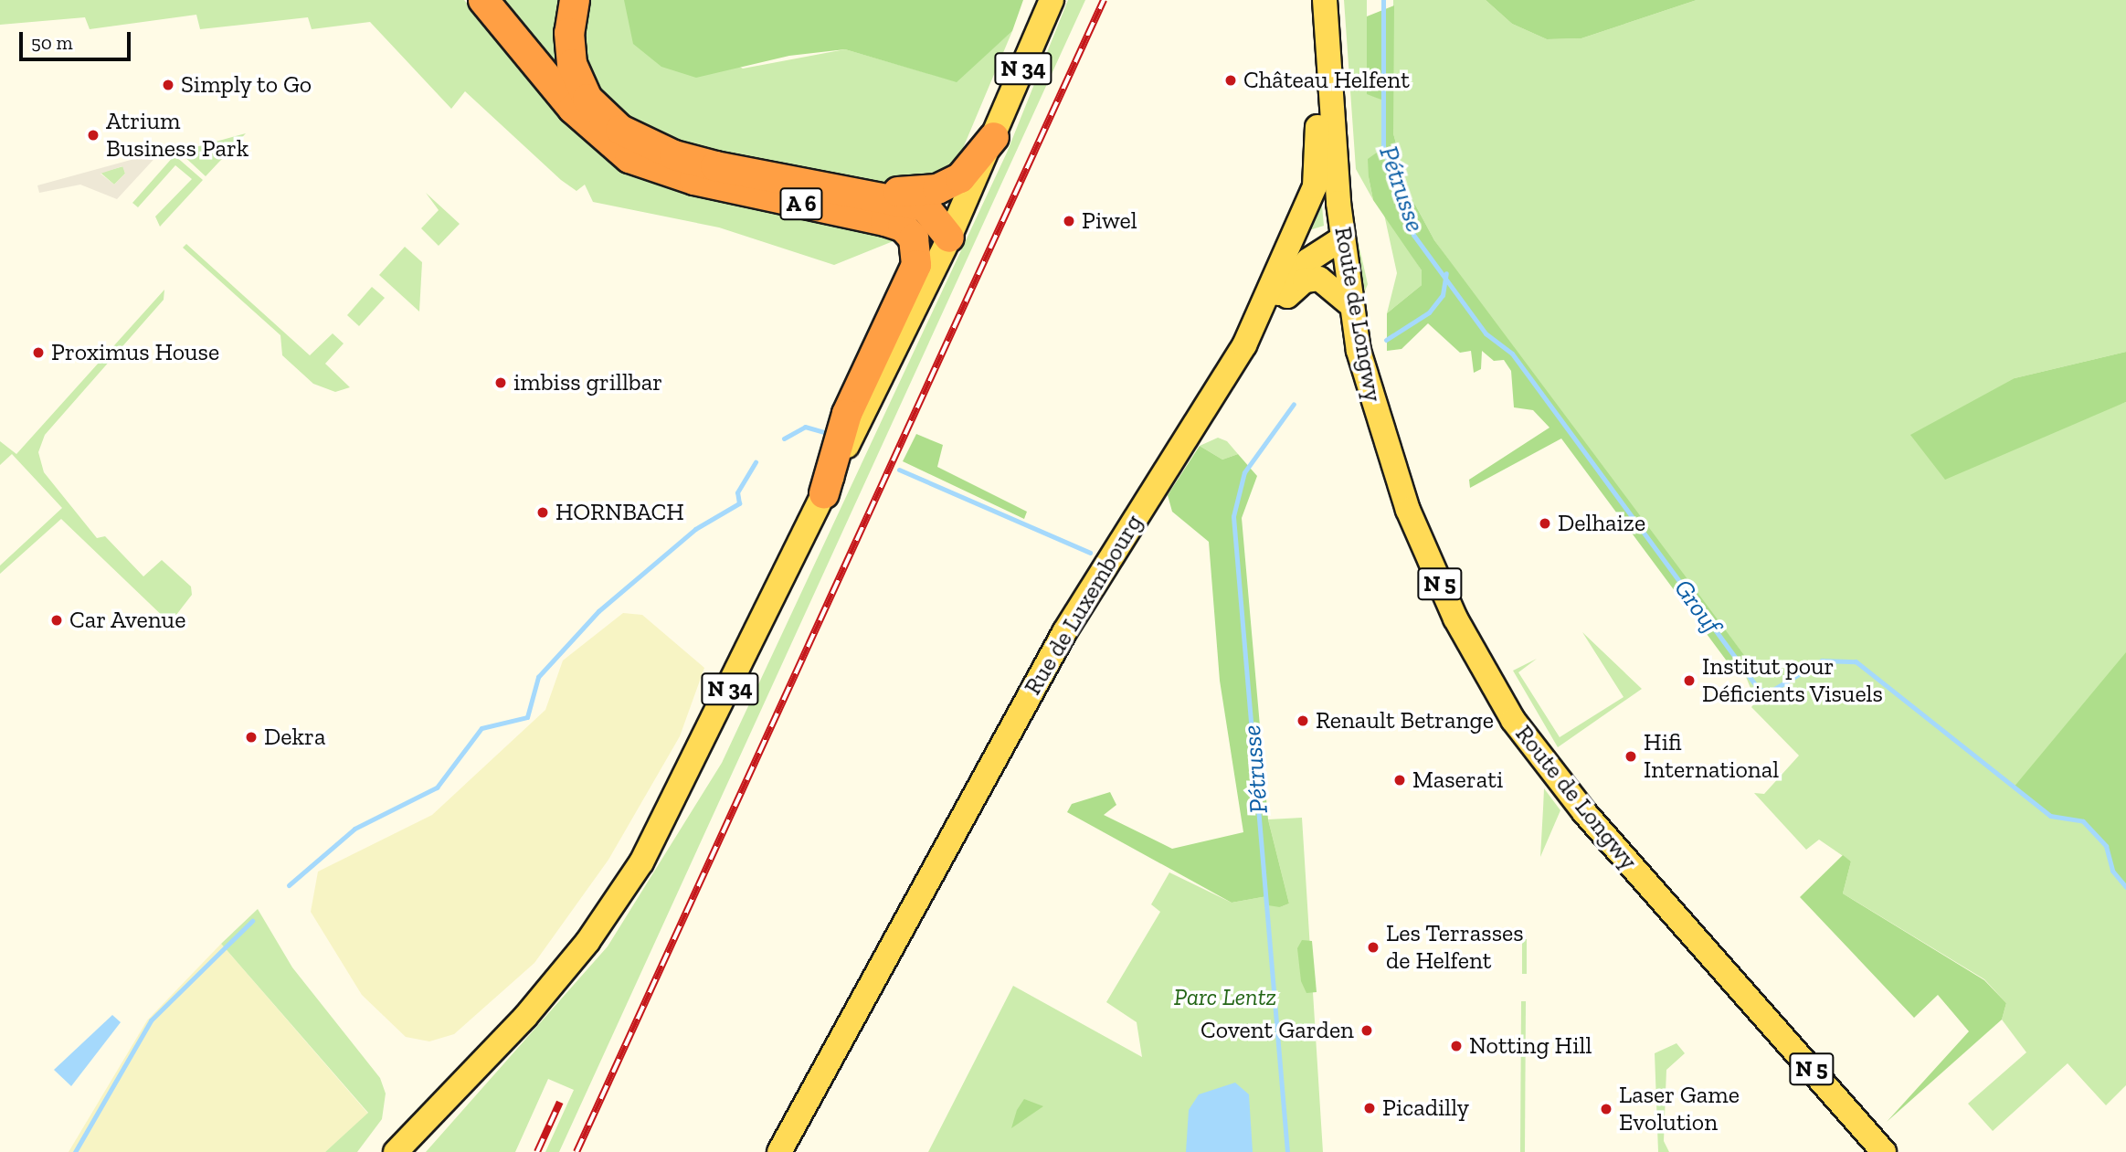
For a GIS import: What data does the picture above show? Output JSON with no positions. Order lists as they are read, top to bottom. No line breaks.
{"streets":{"highway":["A 6"],"main road":["N 34","Route de Longwy","N 5","Rue de Luxembourg"]},"crossings":[["N 34","A 6"],["Route de Longwy","Rue de Luxembourg"]],"water":["Pétrusse","Grouf"],"parks":["Parc Lentz"],"places":["Château Helfent","Simply to Go","Atrium Business Park","Piwel","Proximus House","imbiss grillbar","HORNBACH","Delhaize","Car Avenue","Institut pour Déficients Visuels","Renault Betrange","Dekra","Hifi International","Maserati","Les Terrasses de Helfent","Covent Garden","Notting Hill","Picadilly","Laser Game Evolution"],"scale_bar":"50 m"}
